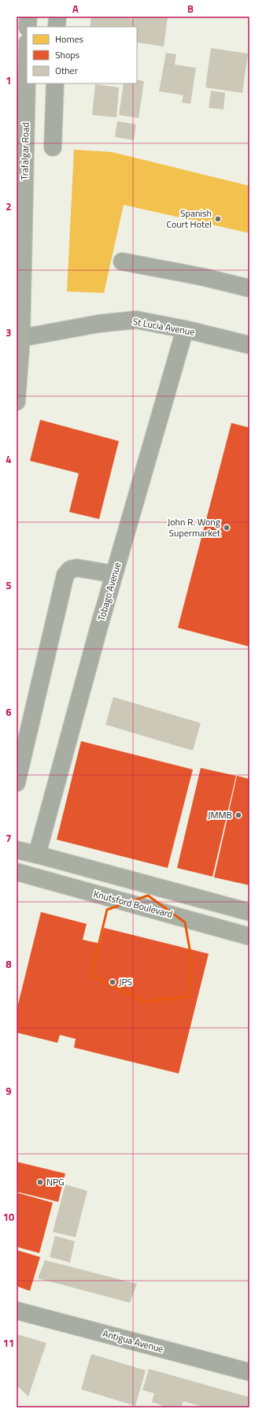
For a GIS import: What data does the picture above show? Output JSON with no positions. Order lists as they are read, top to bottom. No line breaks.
{"streets":{"main road":["Trafalgar Road","Knutsford Boulevard"],"street":["St Lucia Avenue","Tobago Avenue","Antigua Avenue"]},"crossings":[["Trafalgar Road","St Lucia Avenue"],["St Lucia Avenue","Tobago Avenue"]],"places":["Spanish Court Hotel","John R. Wong Supermarket","JMMB","JPS","NPG"],"legend":["Homes","Shops","Other"],"grid":{"columns":["A","B"],"rows":["1","2","3","4","5","6","7","8","9","10","11"]}}
